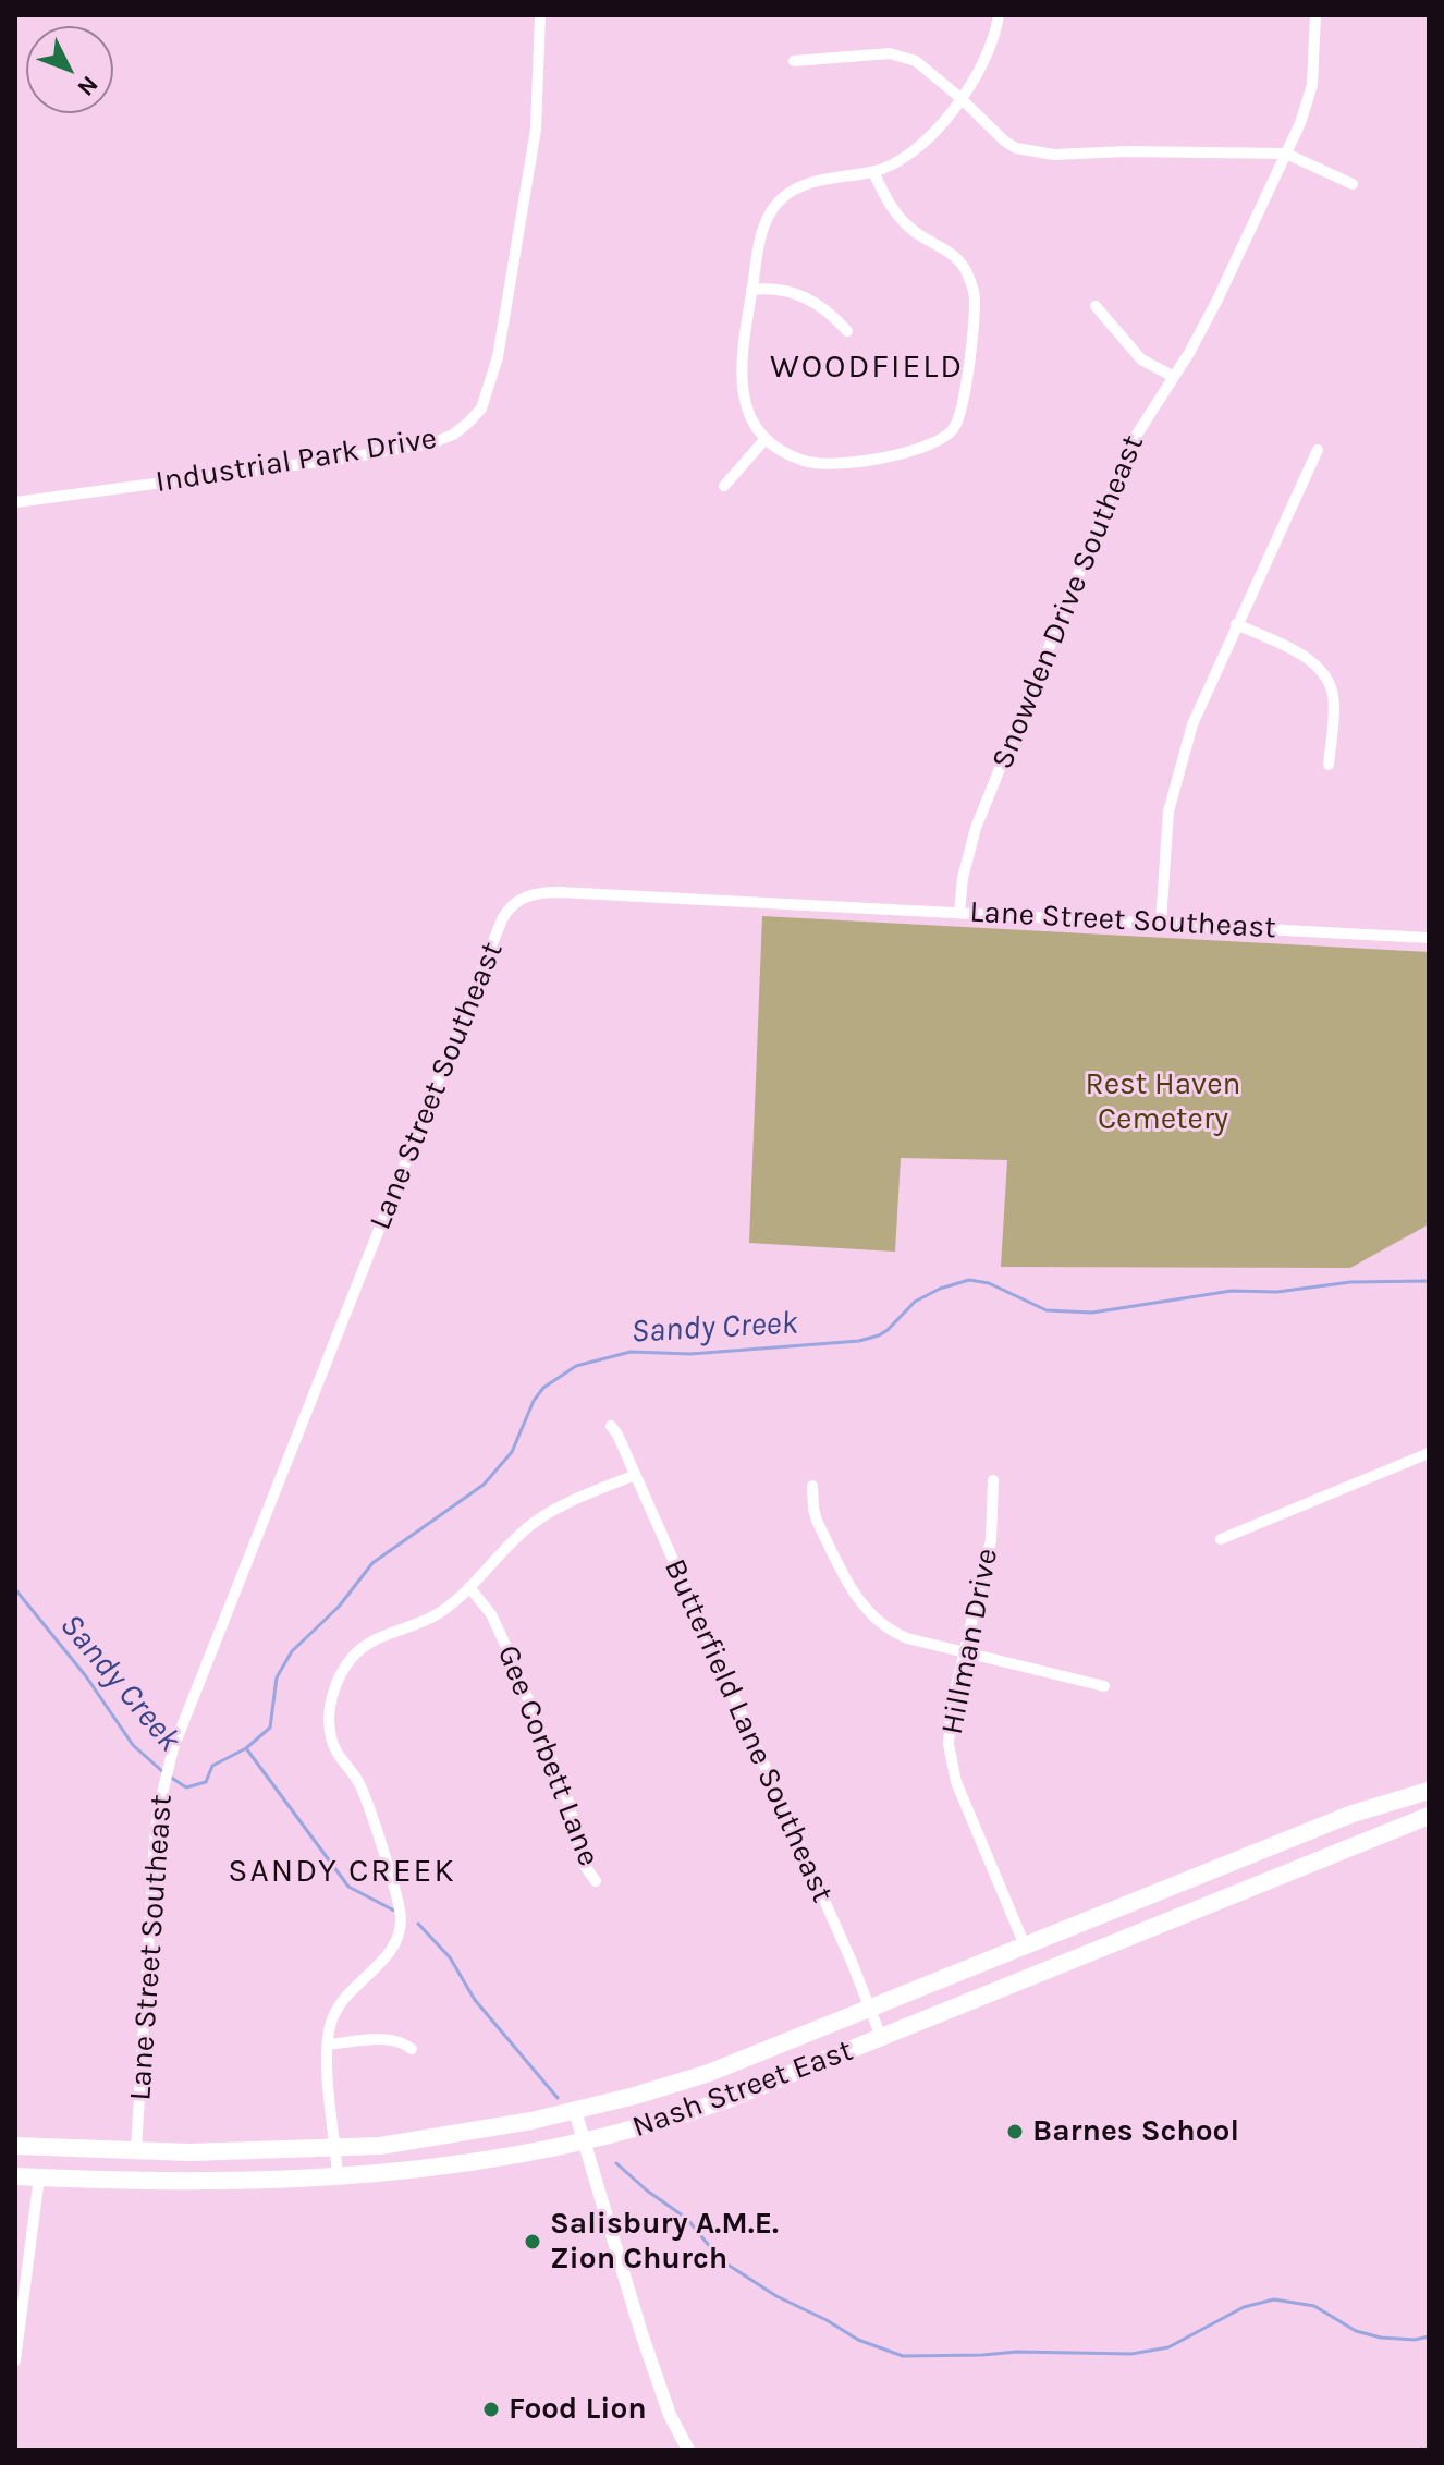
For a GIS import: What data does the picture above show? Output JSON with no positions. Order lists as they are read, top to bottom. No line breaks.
{"streets":{"main road":["Nash Street East"],"street":["Industrial Park Drive","Snowden Drive Southeast","Lane Street Southeast","Hillman Drive","Butterfield Lane Southeast","Gee Corbett Lane"]},"crossings":[["Snowden Drive Southeast","Lane Street Southeast"],["Lane Street Southeast","Nash Street East"],["Hillman Drive","Nash Street East"],["Butterfield Lane Southeast","Nash Street East"]],"districts":["WOODFIELD","SANDY CREEK"],"water":["Sandy Creek"],"parks":["Rest Haven Cemetery"],"places":["Barnes School","Salisbury A.M.E. Zion Church","Food Lion"],"north":"bottom right"}
